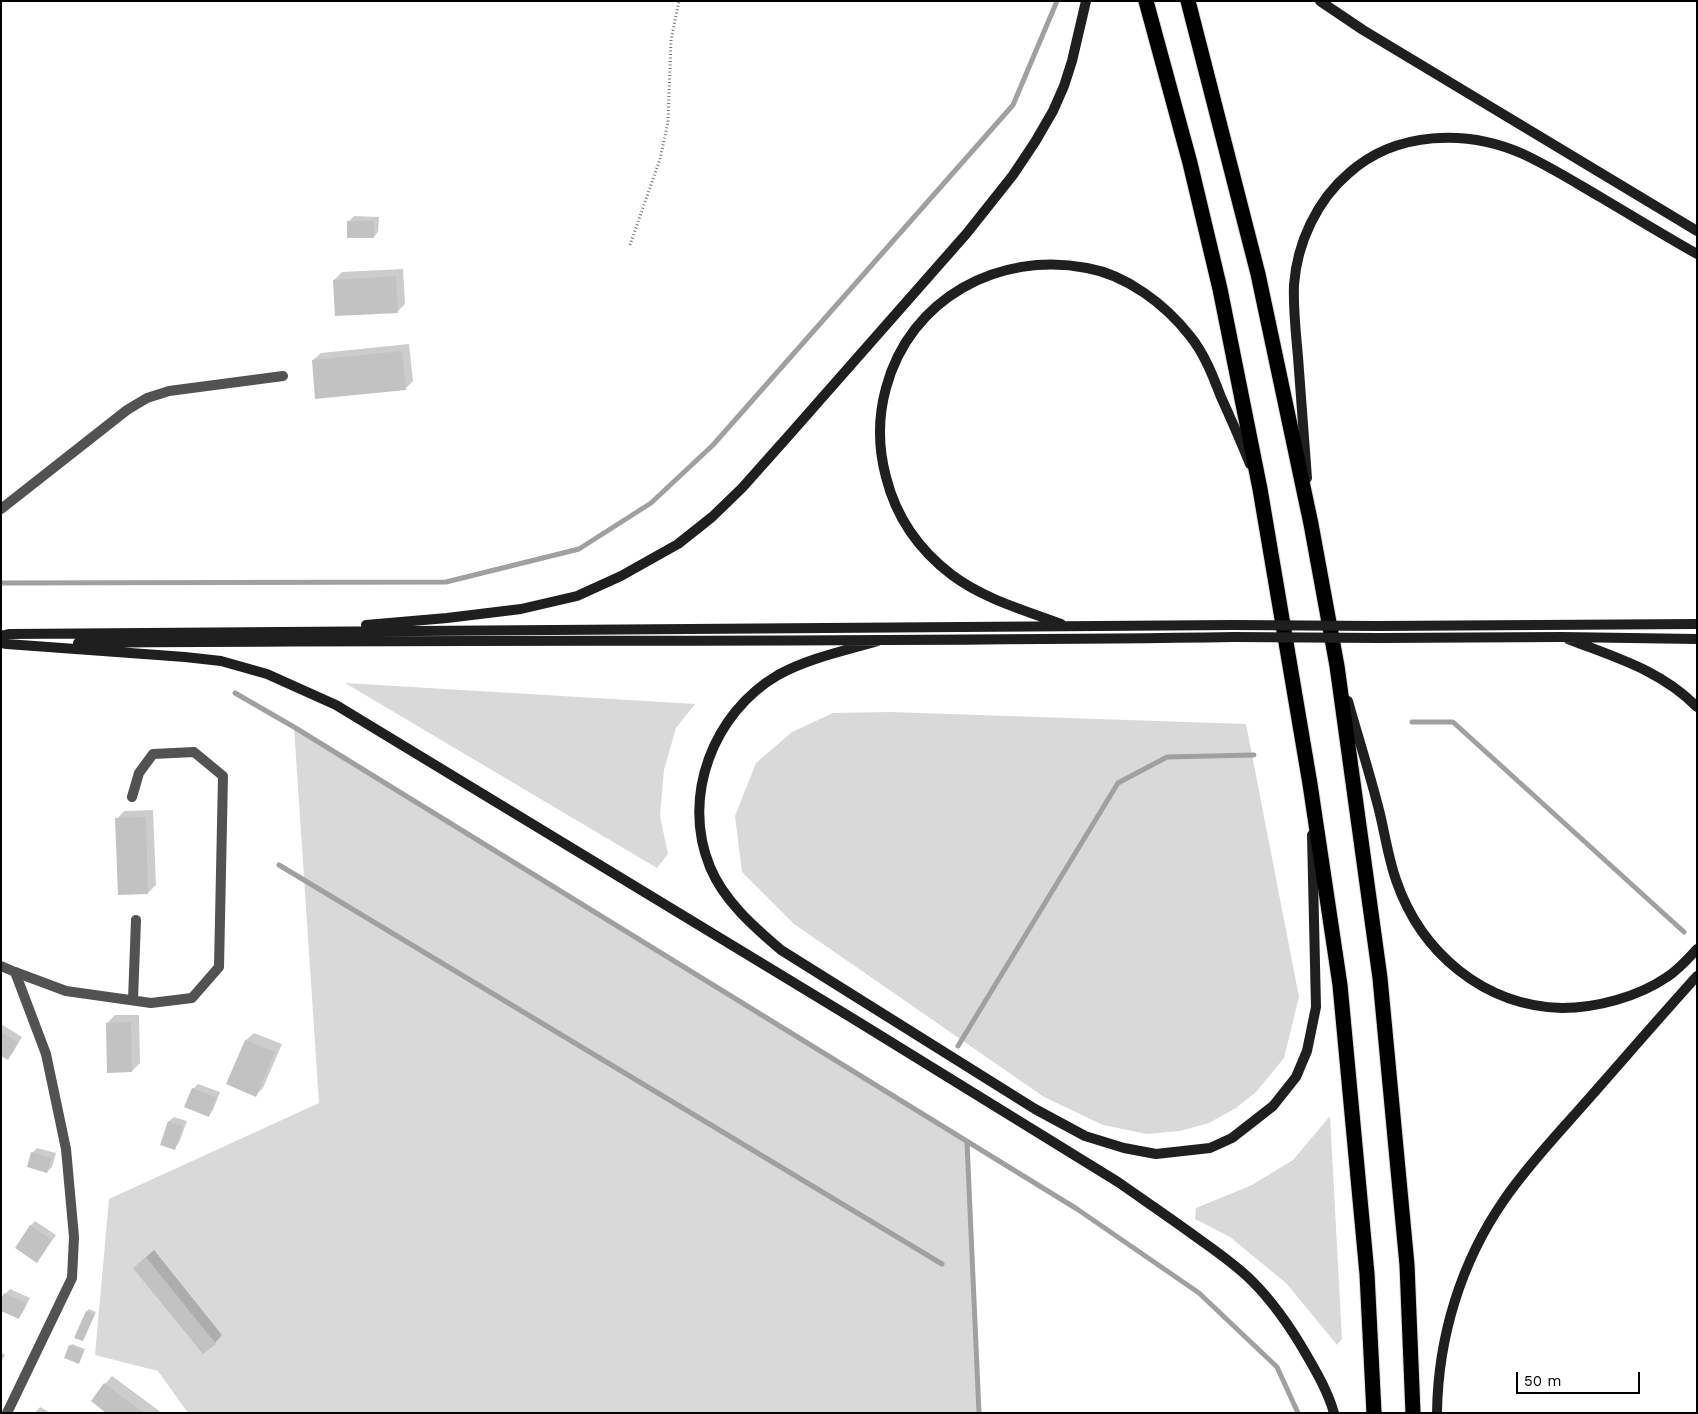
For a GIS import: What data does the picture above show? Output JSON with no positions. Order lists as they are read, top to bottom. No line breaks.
{"scale_bar":"50 m"}
